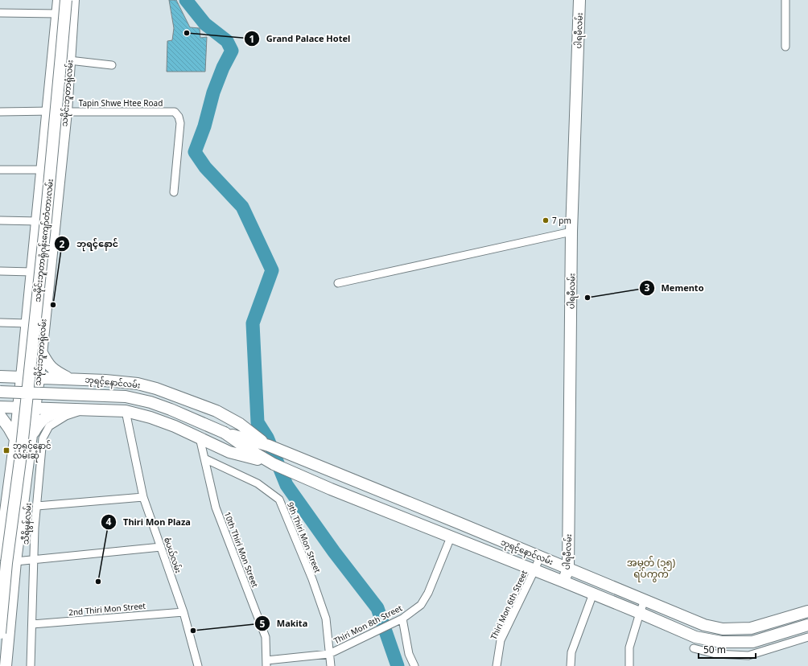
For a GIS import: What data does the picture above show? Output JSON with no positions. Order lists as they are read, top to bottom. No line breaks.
{"streets":{"main road":["ပါရမီလမ်း","သမိုင်းဘူတာရုံလမ်း","သမိုင်းဘူတာရုံဂုန်းကျော်တံတားလမ်း","ဘုရင့်နောင်လမ်း"],"street":["Tapin Shwe Htee Road","သီရိမွန်လမ်း","9th Thiri Mon Street","10th Thiri Mon Street","စံပယ်လမ်း","Thiri Mon 6th Street","2nd Thiri Mon Street","Thiri Mon 8th Street"]},"crossings":[["ပါရမီလမ်း","ဘုရင့်နောင်လမ်း"],["သမိုင်းဘူတာရုံလမ်း","Tapin Shwe Htee Road"],["သမိုင်းဘူတာရုံလမ်း","ဘုရင့်နောင်လမ်း"],["ဘုရင့်နောင်လမ်း","သီရိမွန်လမ်း"],["ဘုရင့်နောင်လမ်း","10th Thiri Mon Street"],["ဘုရင့်နောင်လမ်း","စံပယ်လမ်း"],["ဘုရင့်နောင်လမ်း","Thiri Mon 6th Street"],["ဘုရင့်နောင်လမ်း","Thiri Mon 8th Street"],["သီရိမွန်လမ်း","2nd Thiri Mon Street"],["9th Thiri Mon Street","10th Thiri Mon Street"],["9th Thiri Mon Street","Thiri Mon 8th Street"],["10th Thiri Mon Street","Thiri Mon 8th Street"],["စံပယ်လမ်း","2nd Thiri Mon Street"]],"districts":["အမှတ် (၁၅) ရပ်ကွက်"],"places":{"other":["Grand Palace Hotel","7 pm","Memento","ဘုရင့်နောင်","Thiri Mon Plaza","Makita"],"transit":["ဘုရင့်နောင် လမ်းဆုံ"]},"scale_bar":"50 m"}
